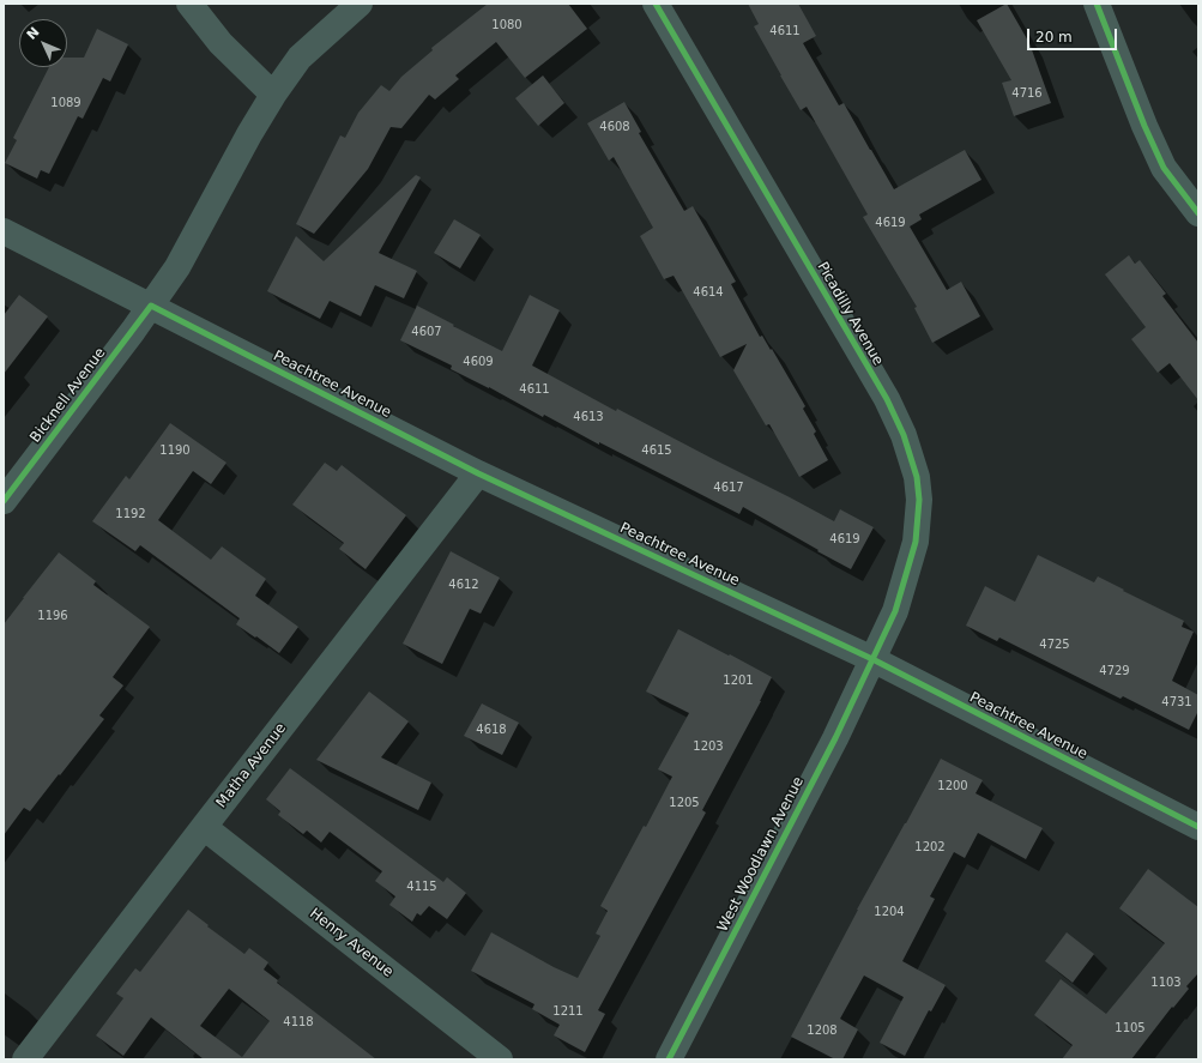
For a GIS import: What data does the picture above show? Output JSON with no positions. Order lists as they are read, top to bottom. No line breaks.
{"streets":{"street":["Picadilly Avenue","Peachtree Avenue","Bicknell Avenue","Matha Avenue","West Woodlawn Avenue","Henry Avenue"]},"crossings":[["Picadilly Avenue","Peachtree Avenue"],["Picadilly Avenue","West Woodlawn Avenue"],["Peachtree Avenue","Bicknell Avenue"],["Peachtree Avenue","Matha Avenue"],["Peachtree Avenue","West Woodlawn Avenue"],["Matha Avenue","Henry Avenue"]],"house_numbers":["1080","4611","4716","1089","4608","4619","4614","4607","4609","4611","4613","1190","4615","4617","1192","4619","4612","1196","4725","4729","1201","4731","4618","1203","1200","1205","1202","4115","1204","1103","1211","4118","1105","1208"],"scale_bar":"20 m","north":"top left"}
